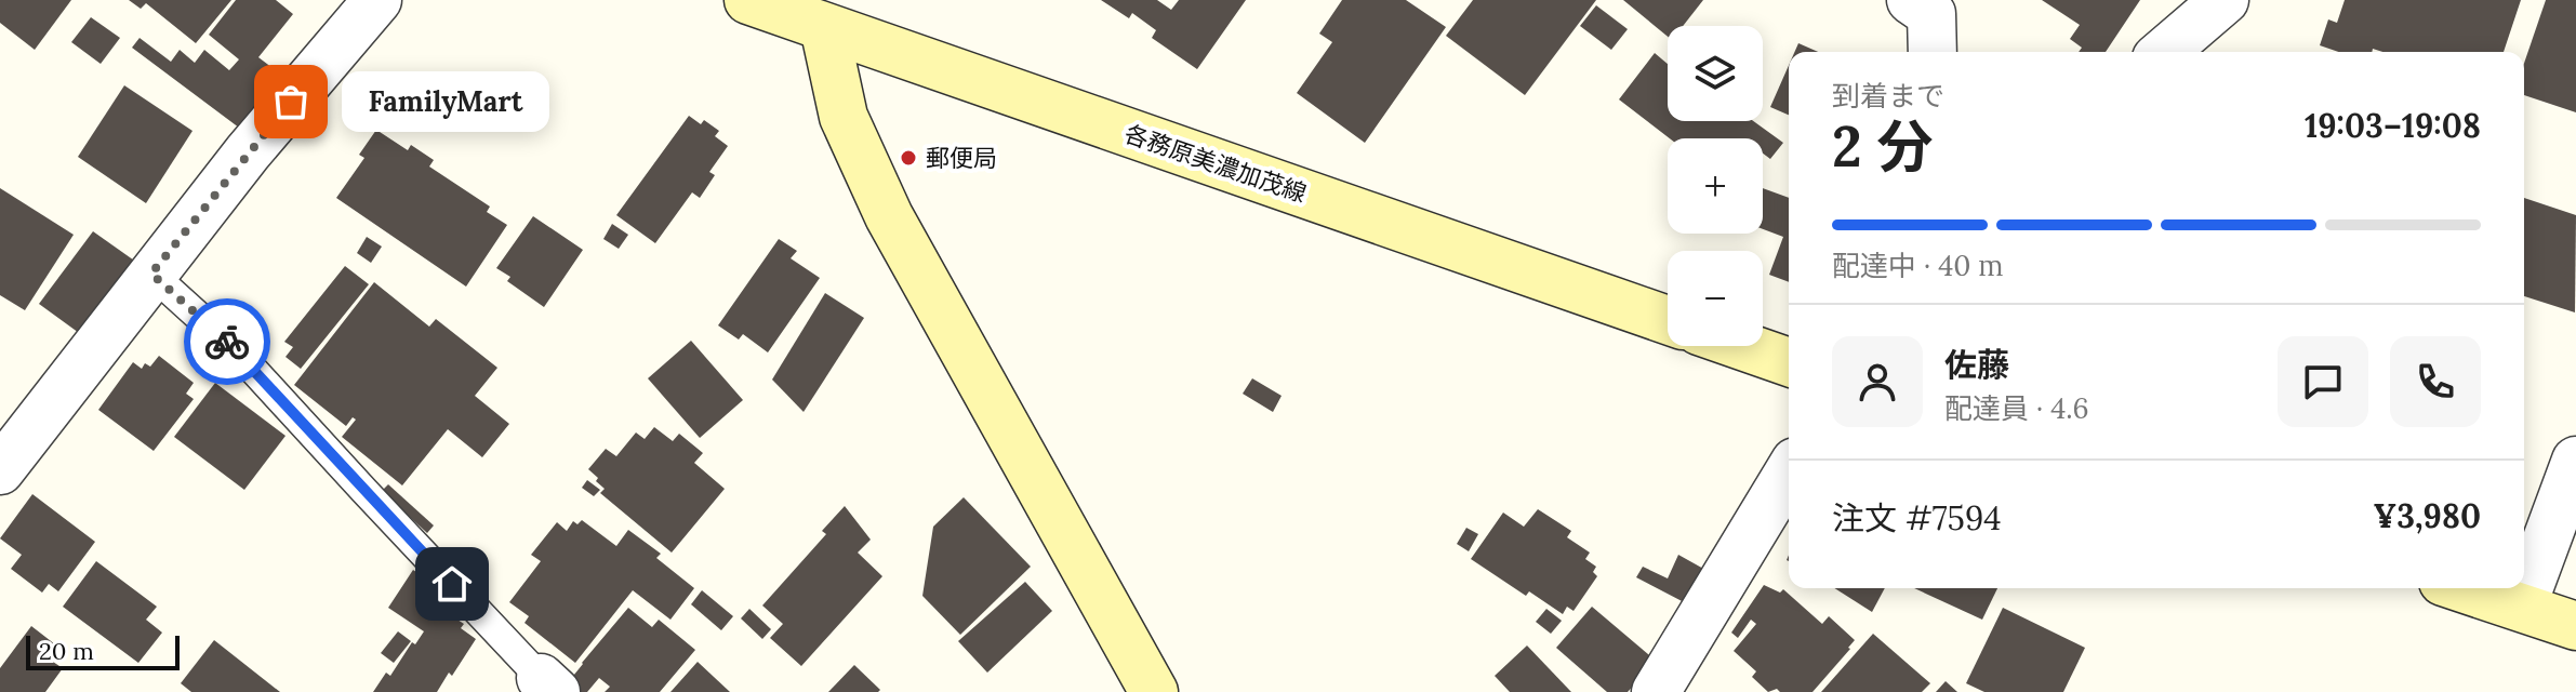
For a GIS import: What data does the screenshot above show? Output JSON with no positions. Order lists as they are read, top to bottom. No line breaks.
{"streets":{"main road":["各務原美濃加茂線"]},"places":["FamilyMart","郵便局"],"scale_bar":"20 m","page":{"map_buttons":["+","−"],"heading":["2 分","到着まで","19:03–19:08"],"panel":["佐藤","配達員 · 4.6","注文 #7594","¥3,980"],"bubble":"FamilyMart","bar":"配達中 · 40 m","scale":"20 m"}}
